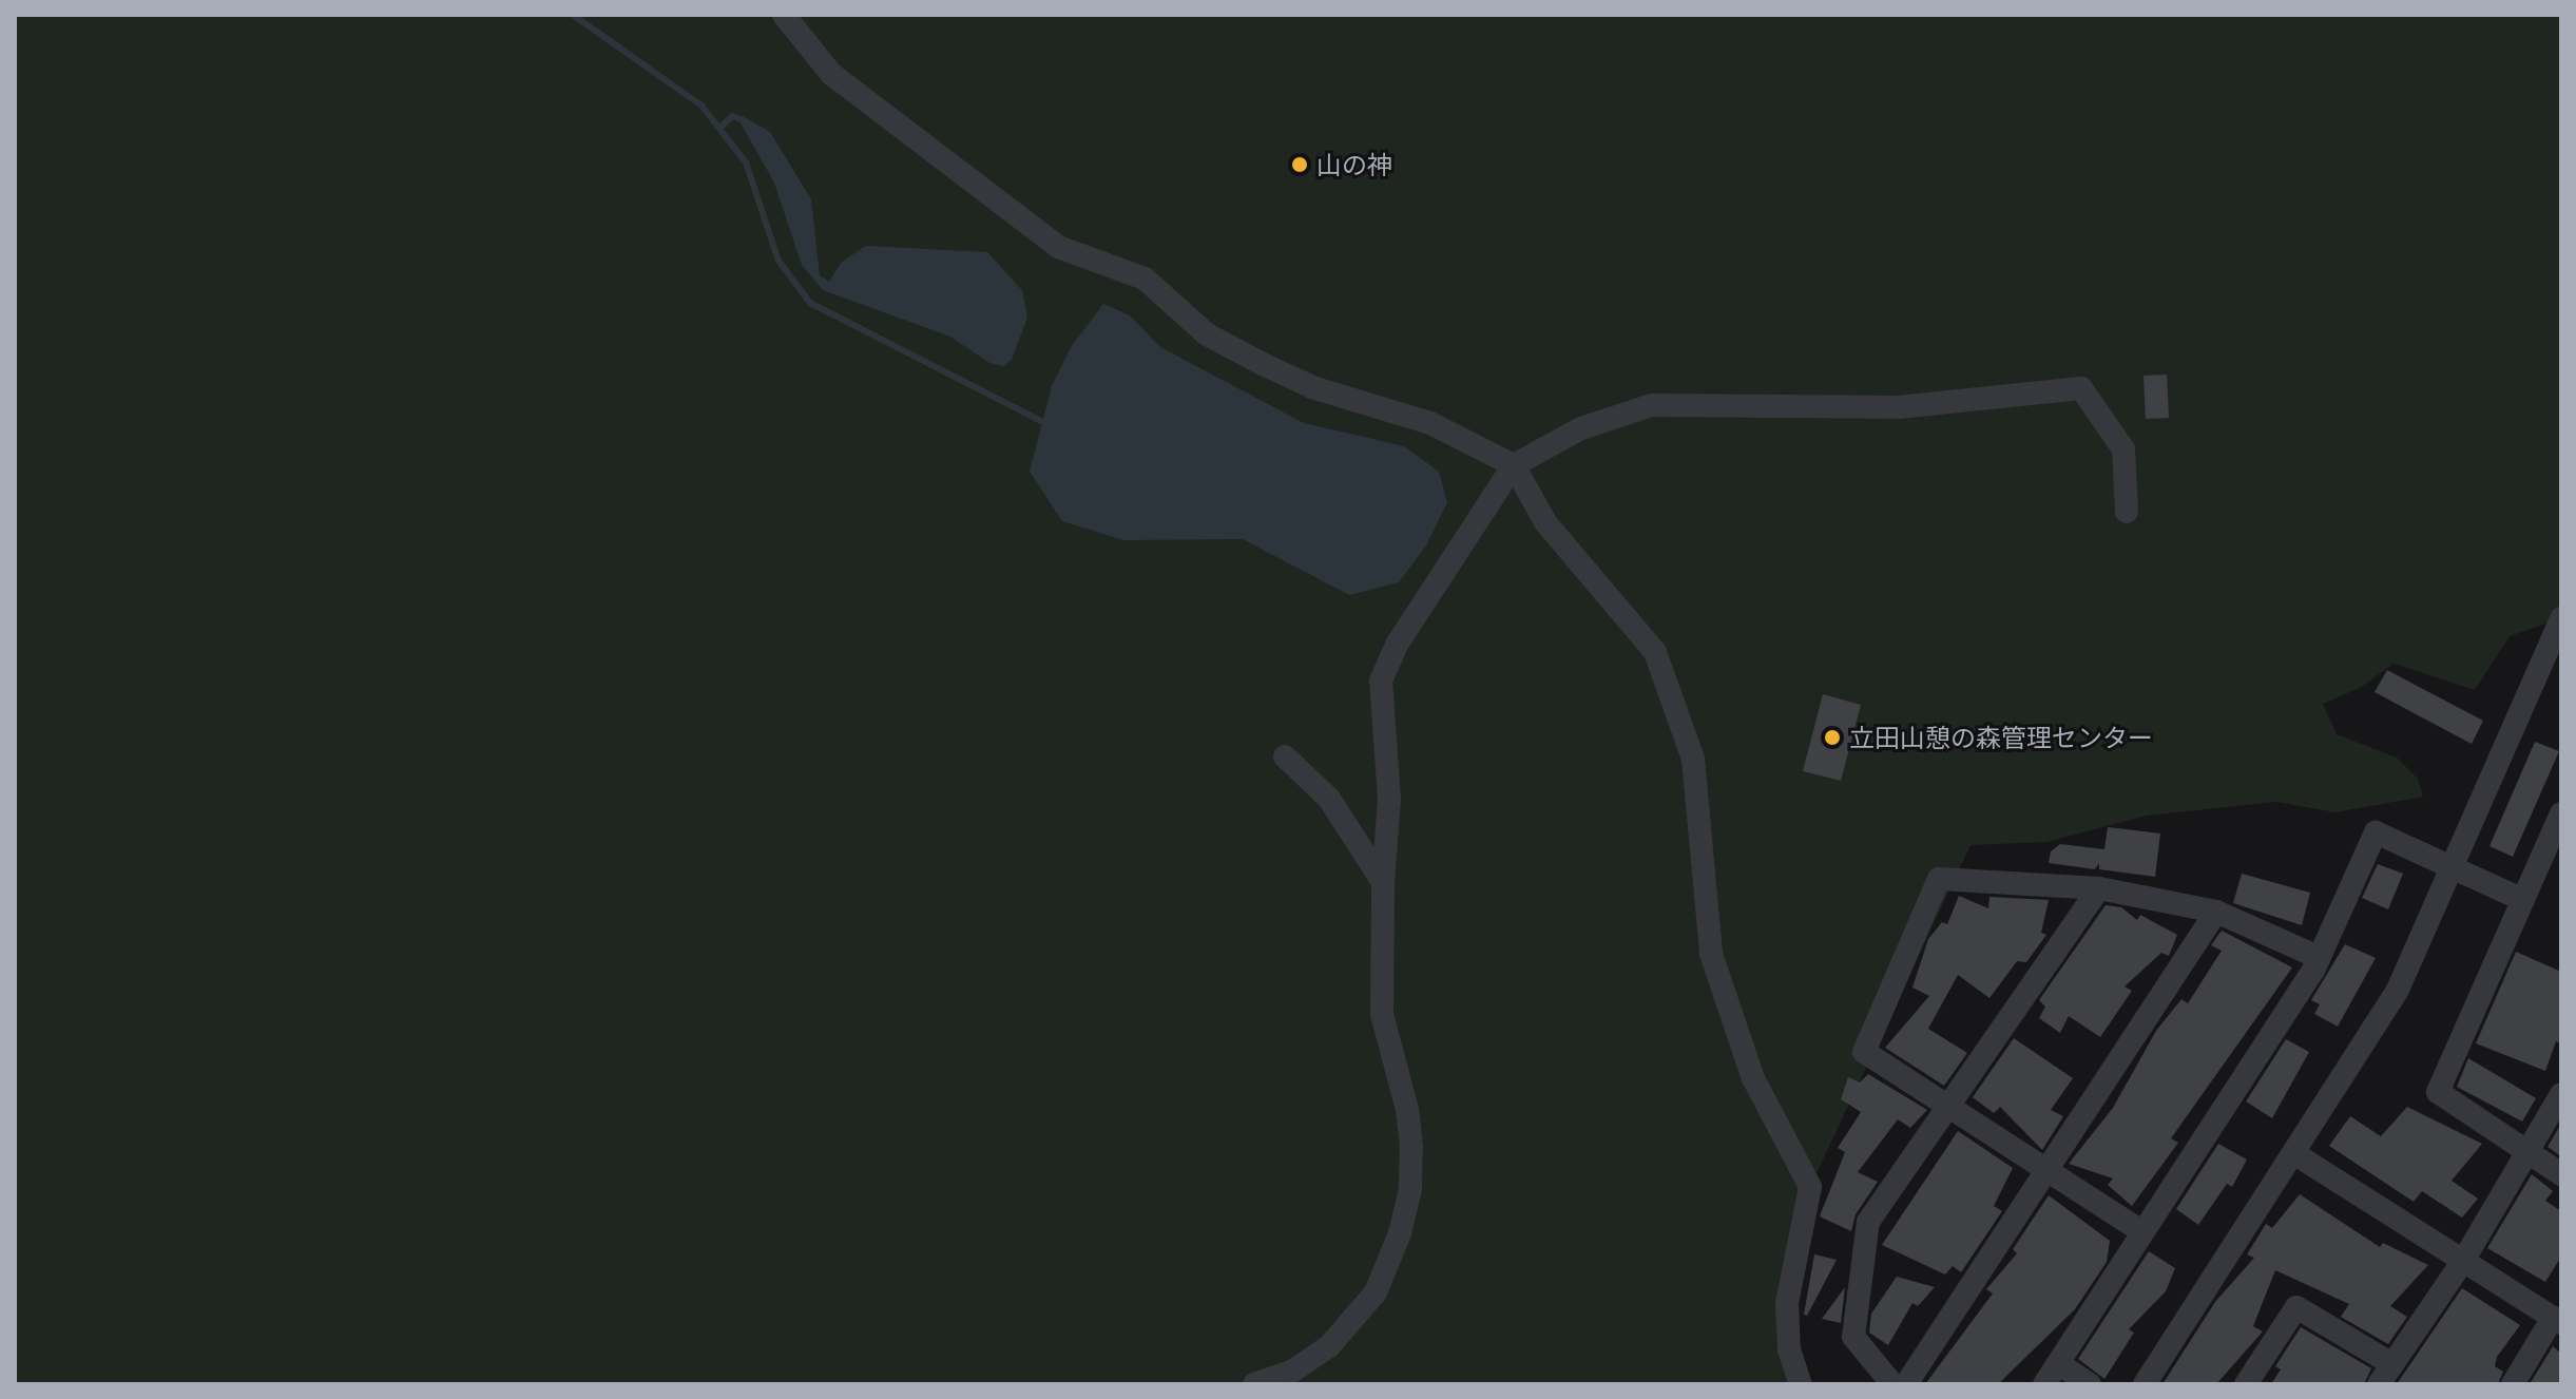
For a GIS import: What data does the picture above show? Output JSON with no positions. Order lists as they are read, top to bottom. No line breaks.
{"places":["山の神","立田山憩の森管理センター"]}
